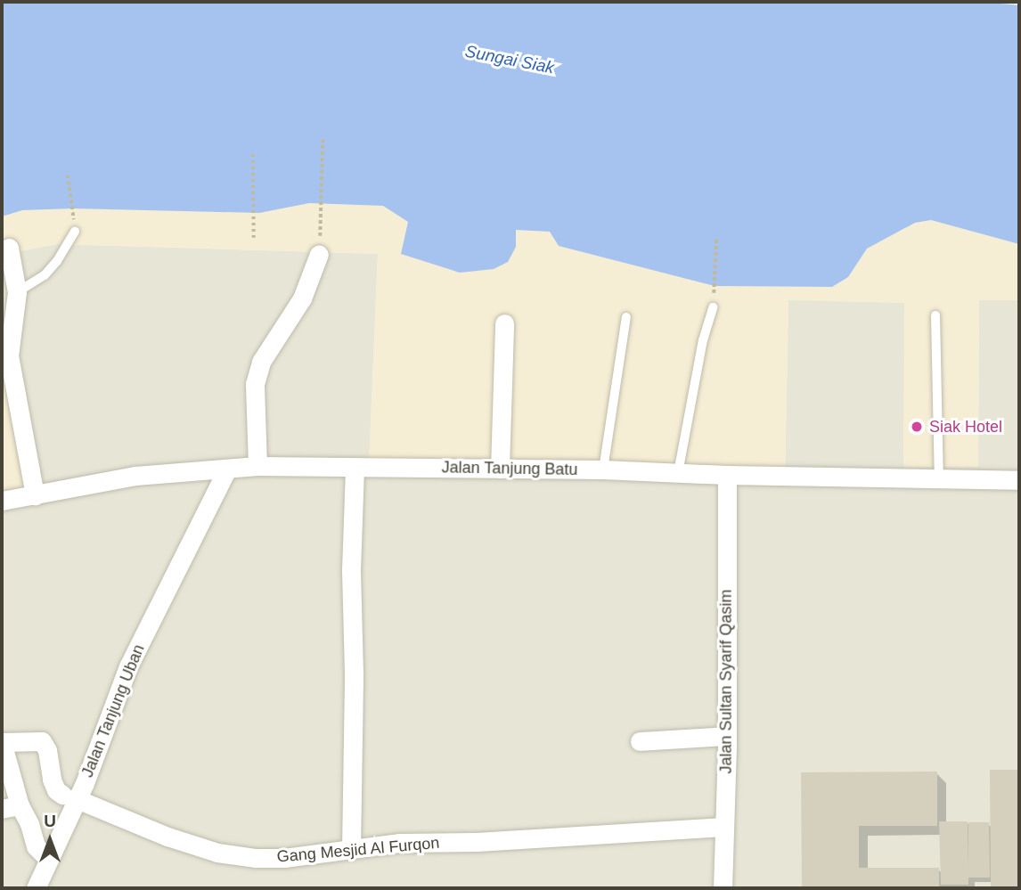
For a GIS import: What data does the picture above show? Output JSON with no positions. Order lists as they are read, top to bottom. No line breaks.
{"streets":{"street":["Jalan Tanjung Batu","Jalan Sultan Syarif Qasim","Jalan Tanjung Uban","Gang Mesjid Al Furqon"]},"crossings":[["Jalan Tanjung Batu","Jalan Sultan Syarif Qasim"],["Jalan Tanjung Batu","Jalan Tanjung Uban"],["Jalan Sultan Syarif Qasim","Gang Mesjid Al Furqon"],["Jalan Tanjung Uban","Gang Mesjid Al Furqon"]],"water":["Sungai Siak"],"places":["Siak Hotel"],"north":"top"}
